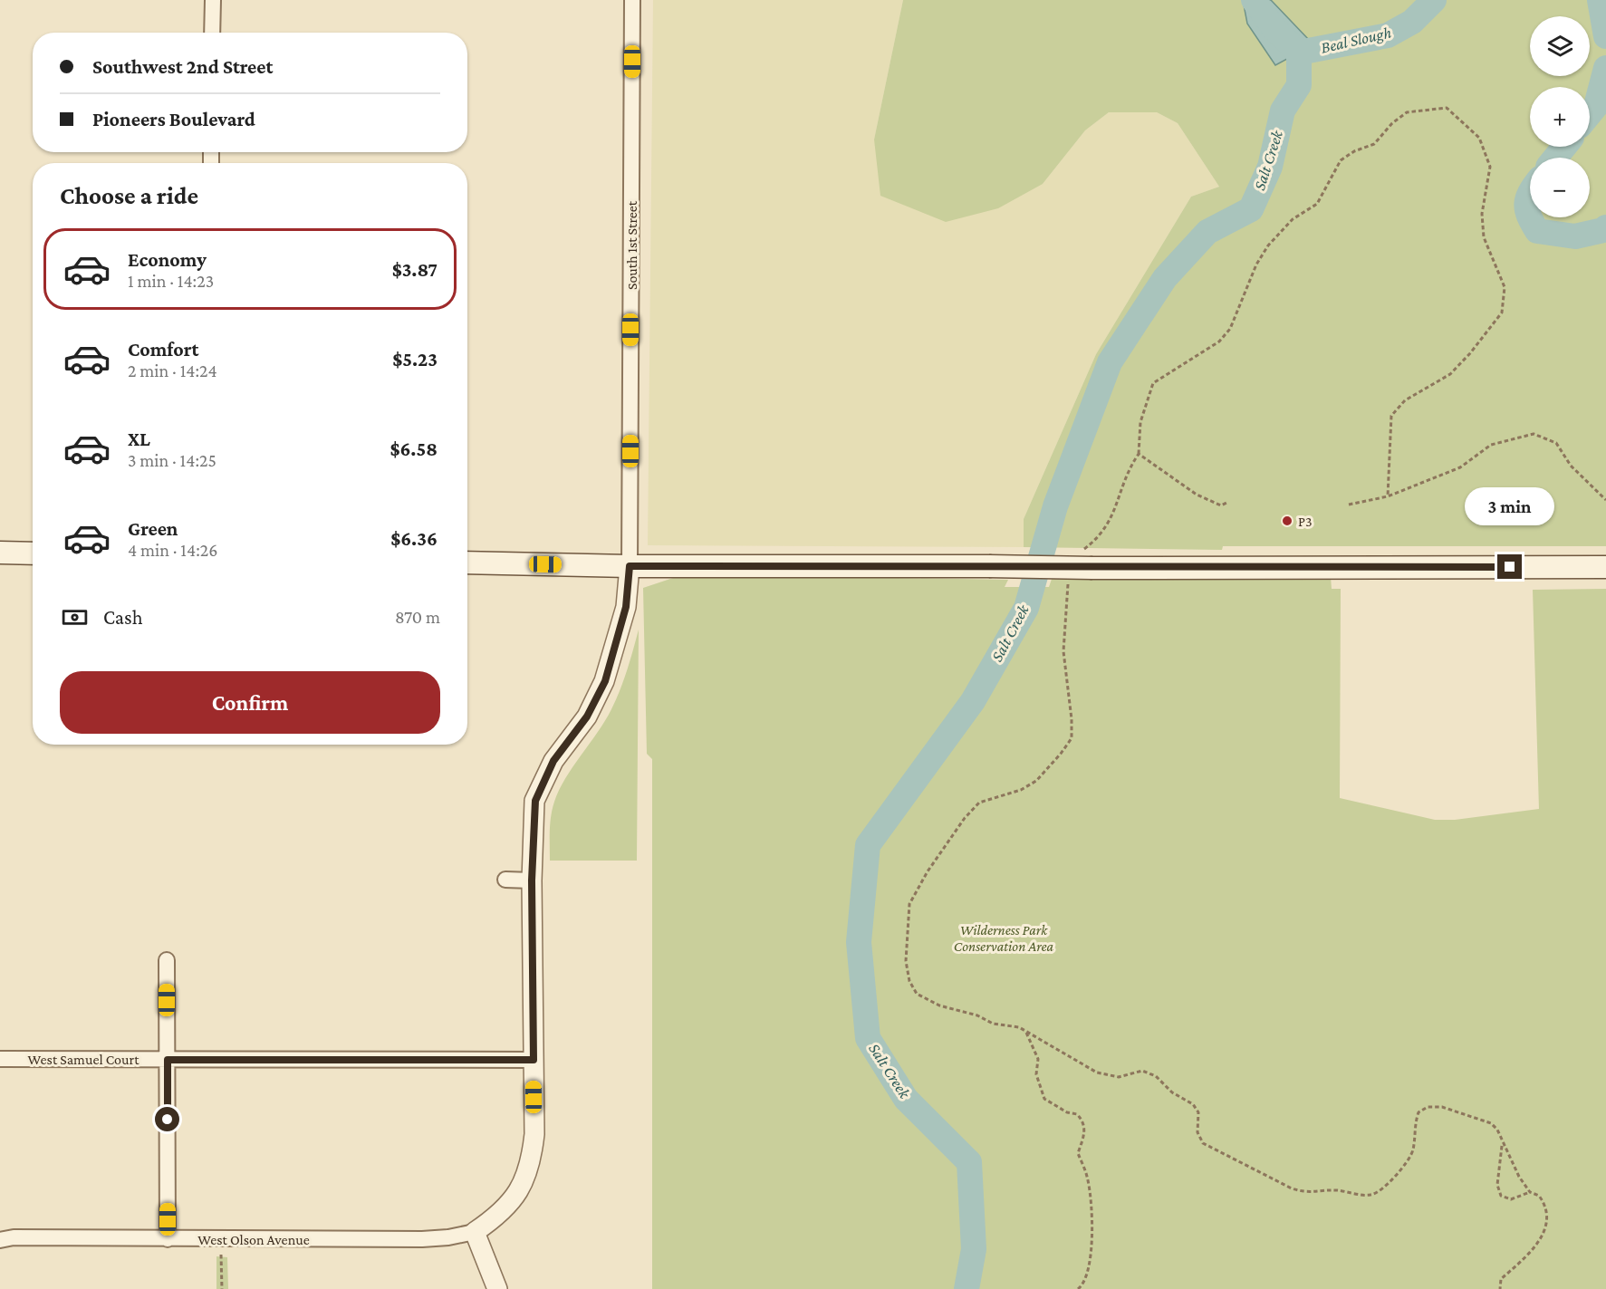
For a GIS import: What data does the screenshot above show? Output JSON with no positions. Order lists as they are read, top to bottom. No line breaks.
{"streets":{"street":["South 1st Street","West Samuel Court","West Olson Avenue"]},"crossings":[["South 1st Street","West Samuel Court"],["South 1st Street","West Olson Avenue"]],"water":["Beal Slough","Salt Creek"],"parks":["Wilderness Park Conservation Area"],"places":["P3"],"page":{"map_buttons":["+","−"],"banner":["Southwest 2nd Street","Pioneers Boulevard"],"heading":"Choose a ride","list":[{"name":"Economy","note":"1 min · 14:23","value":"$3.87"},{"name":"Comfort","note":"2 min · 14:24","value":"$5.23"},{"name":"XL","note":"3 min · 14:25","value":"$6.58"},{"name":"Green","note":"4 min · 14:26","value":"$6.36"}],"bubble":"3 min","pay":["Cash","870 m"],"buttons":"Confirm"}}
